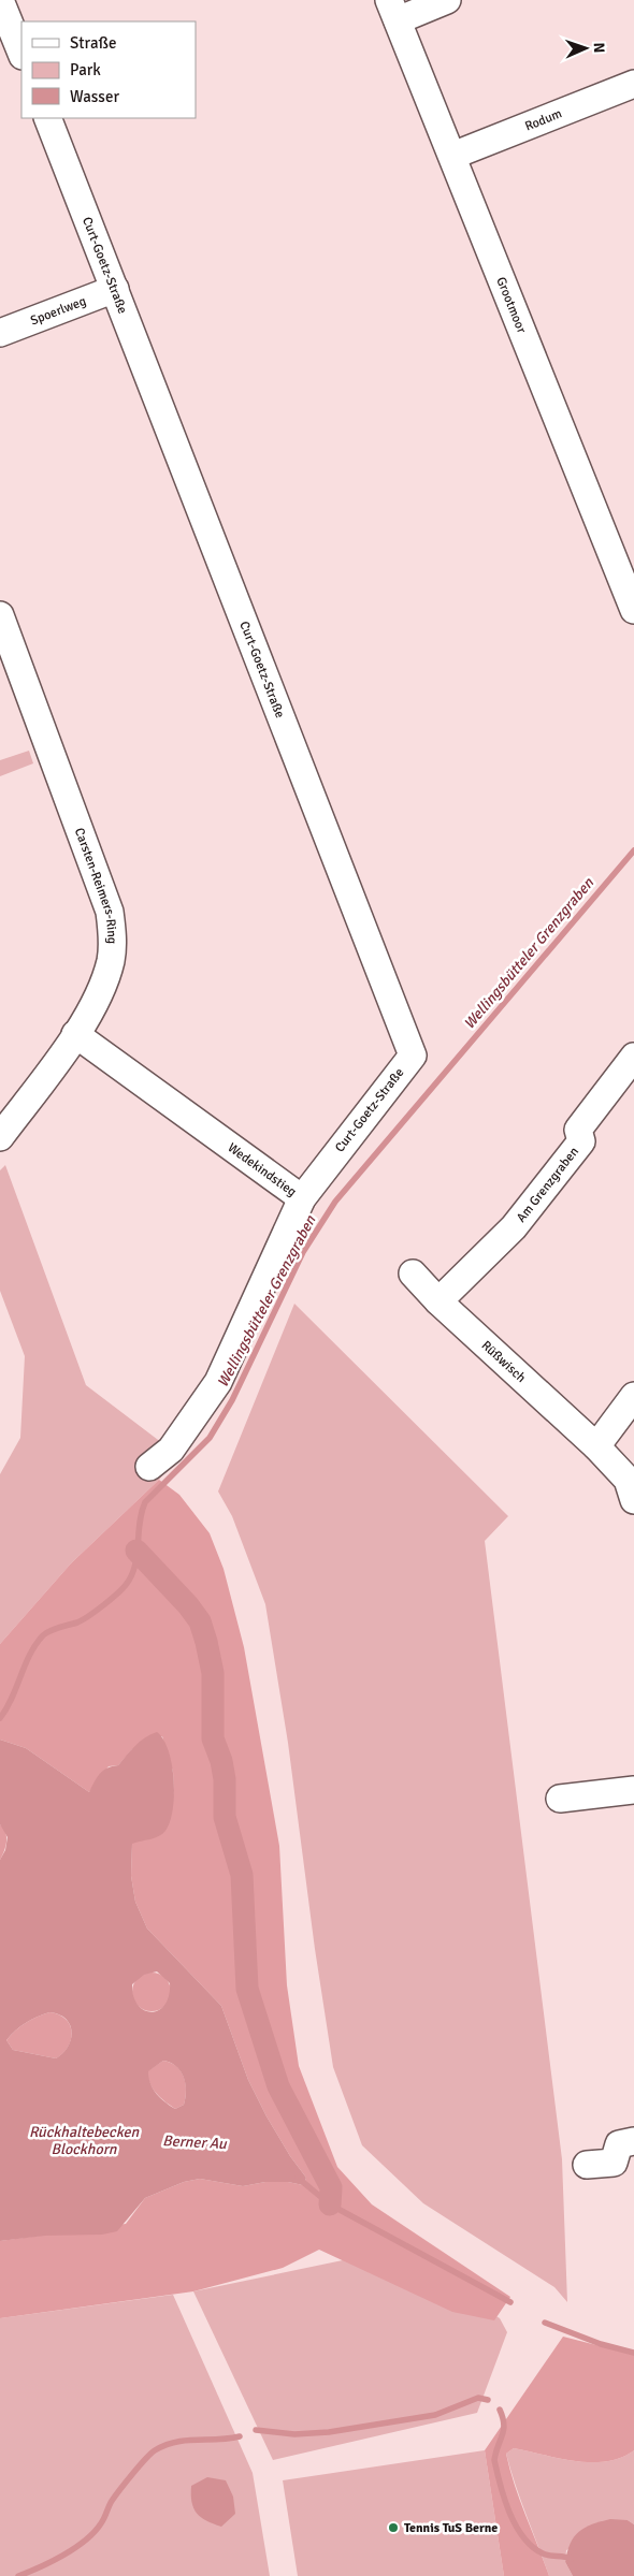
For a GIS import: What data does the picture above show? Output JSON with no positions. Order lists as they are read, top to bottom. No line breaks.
{"streets":{"street":["Rodum","Curt-Goetz-Straße","Grootmoor","Spoerlweg","Carsten-Reimers-Ring","Wedekindstieg","Am Grenzgraben","Rüßwisch"]},"crossings":[["Rodum","Grootmoor"],["Curt-Goetz-Straße","Spoerlweg"],["Curt-Goetz-Straße","Wedekindstieg"],["Carsten-Reimers-Ring","Wedekindstieg"],["Am Grenzgraben","Rüßwisch"]],"water":["Wellingsbütteler Grenzgraben","Rückhaltebecken Blockhorn","Berner Au"],"places":["Tennis TuS Berne"],"legend":["Straße","Park","Wasser"],"north":"right"}
